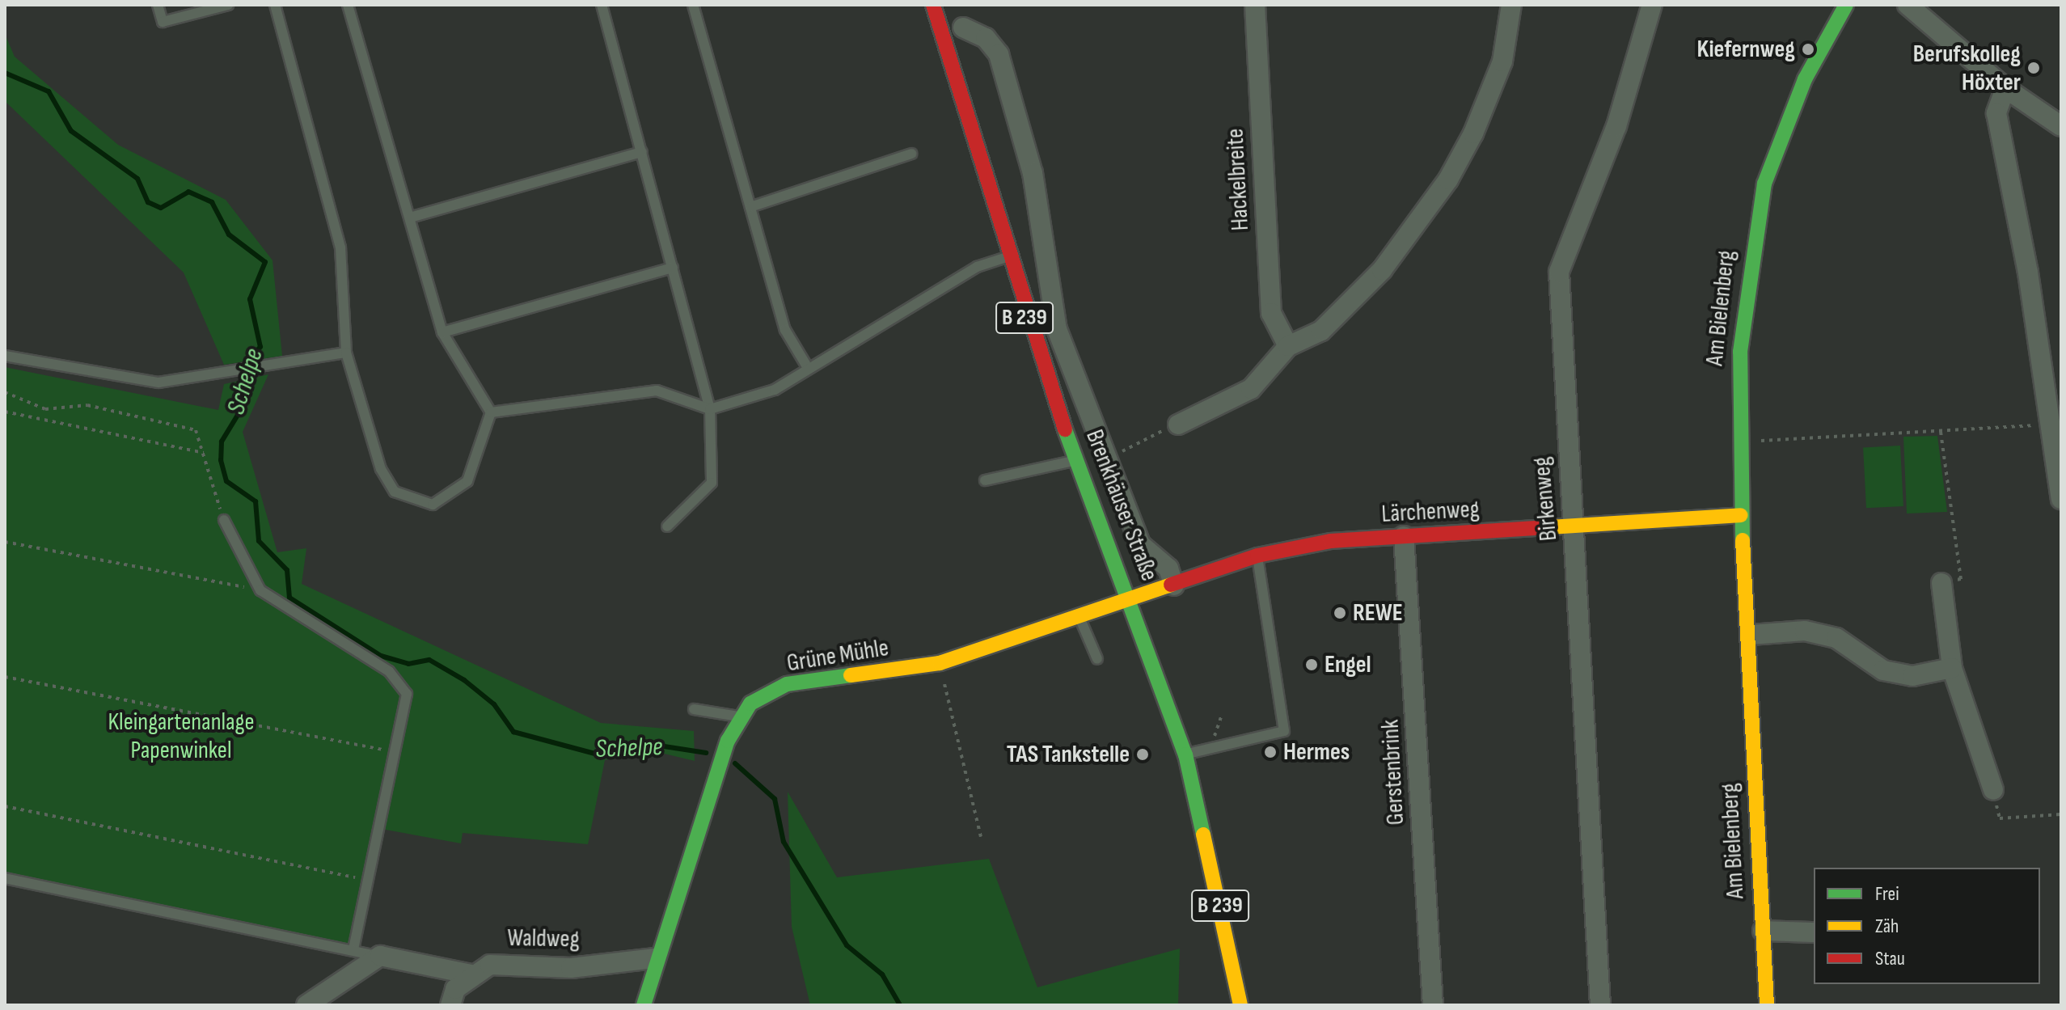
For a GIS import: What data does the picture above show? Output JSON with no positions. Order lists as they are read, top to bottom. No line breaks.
{"streets":{"street":["Hackelbreite","Am Bielenberg","B 239","Birkenweg","Brenkhäuser Straße","Lärchenweg","Grüne Mühle","Gerstenbrink","Waldweg"]},"crossings":[["Am Bielenberg","Lärchenweg"],["Birkenweg","Lärchenweg"],["Brenkhäuser Straße","Lärchenweg"],["Brenkhäuser Straße","Grüne Mühle"],["Lärchenweg","Grüne Mühle"],["Lärchenweg","Gerstenbrink"]],"water":["Schelpe"],"parks":["Kleingartenanlage Papenwinkel"],"places":["Kiefernweg","Berufskolleg Höxter","REWE","Engel","Hermes","TAS Tankstelle"],"legend":["Frei","Zäh","Stau"]}
